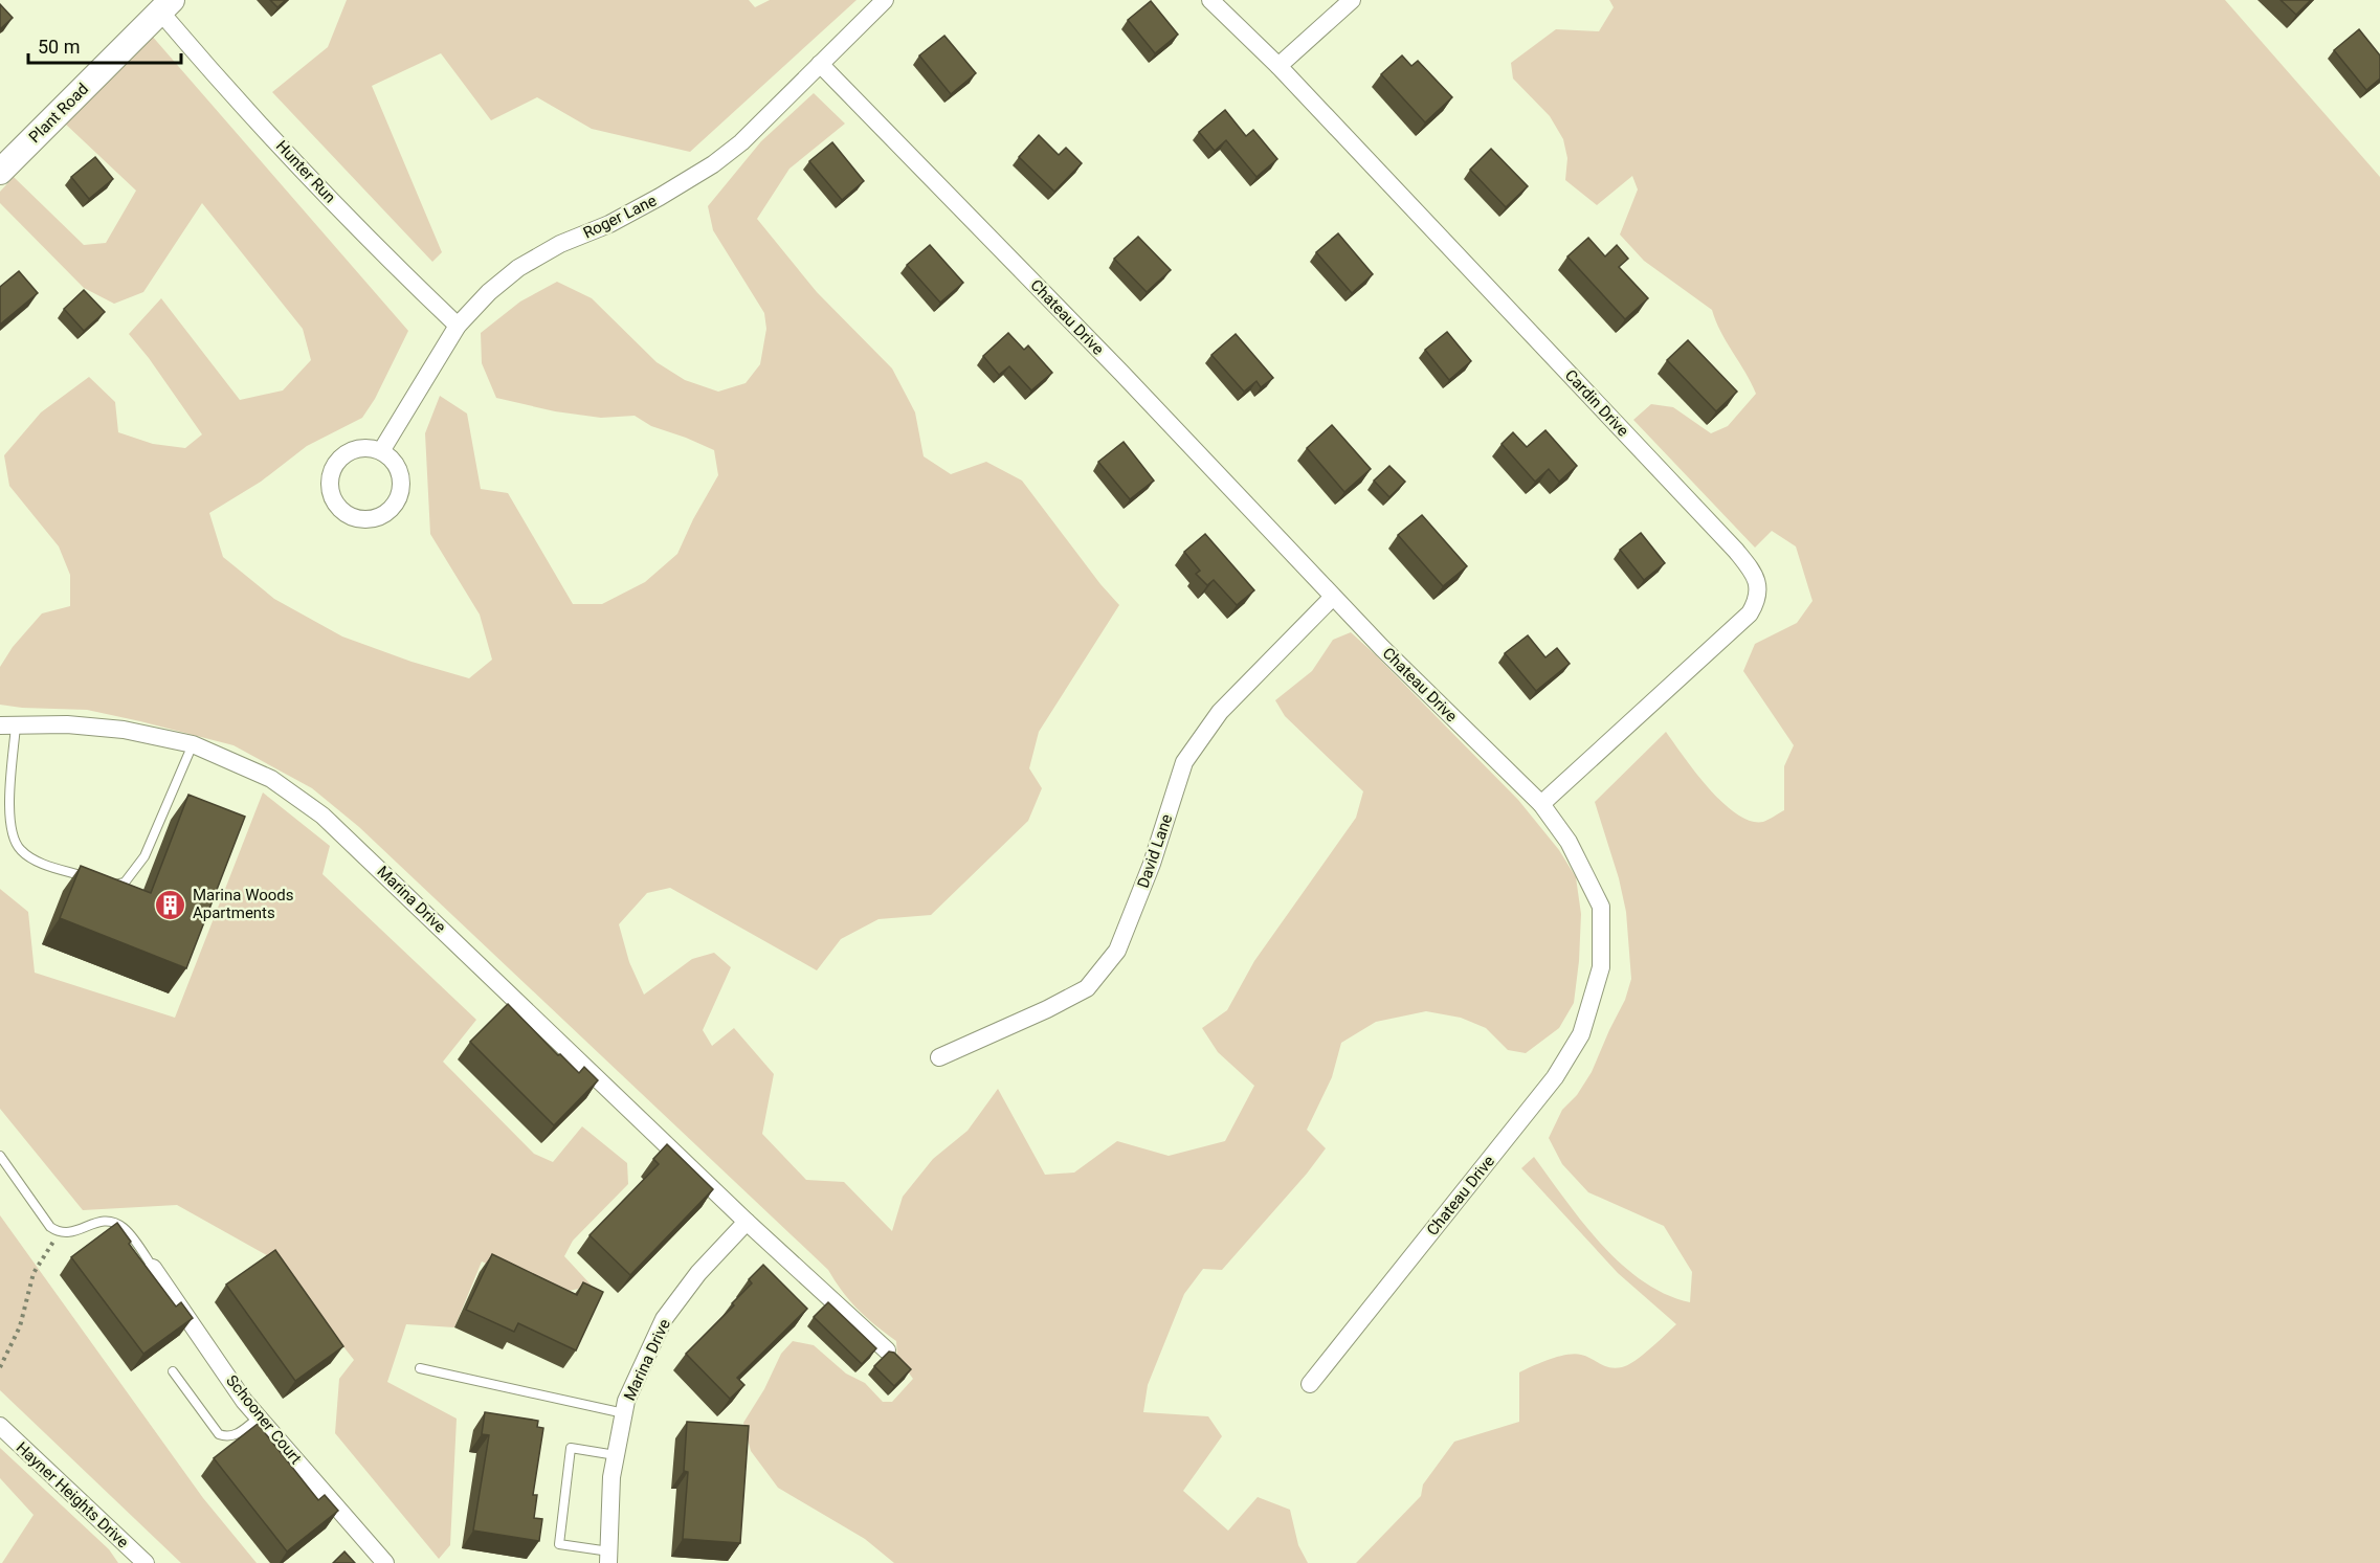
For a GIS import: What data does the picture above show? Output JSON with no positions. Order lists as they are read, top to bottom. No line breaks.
{"streets":{"street":["Plant Road","Hunter Run","Roger Lane","Chateau Drive","Cardin Drive","David Lane","Marina Drive","Schooner Court","Hayner Heights Drive"]},"crossings":[["Plant Road","Hunter Run"],["Hunter Run","Roger Lane"],["Roger Lane","Chateau Drive"],["Chateau Drive","Cardin Drive"],["Chateau Drive","David Lane"]],"places":{"building":["Marina Woods Apartments"]},"scale_bar":"50 m"}
